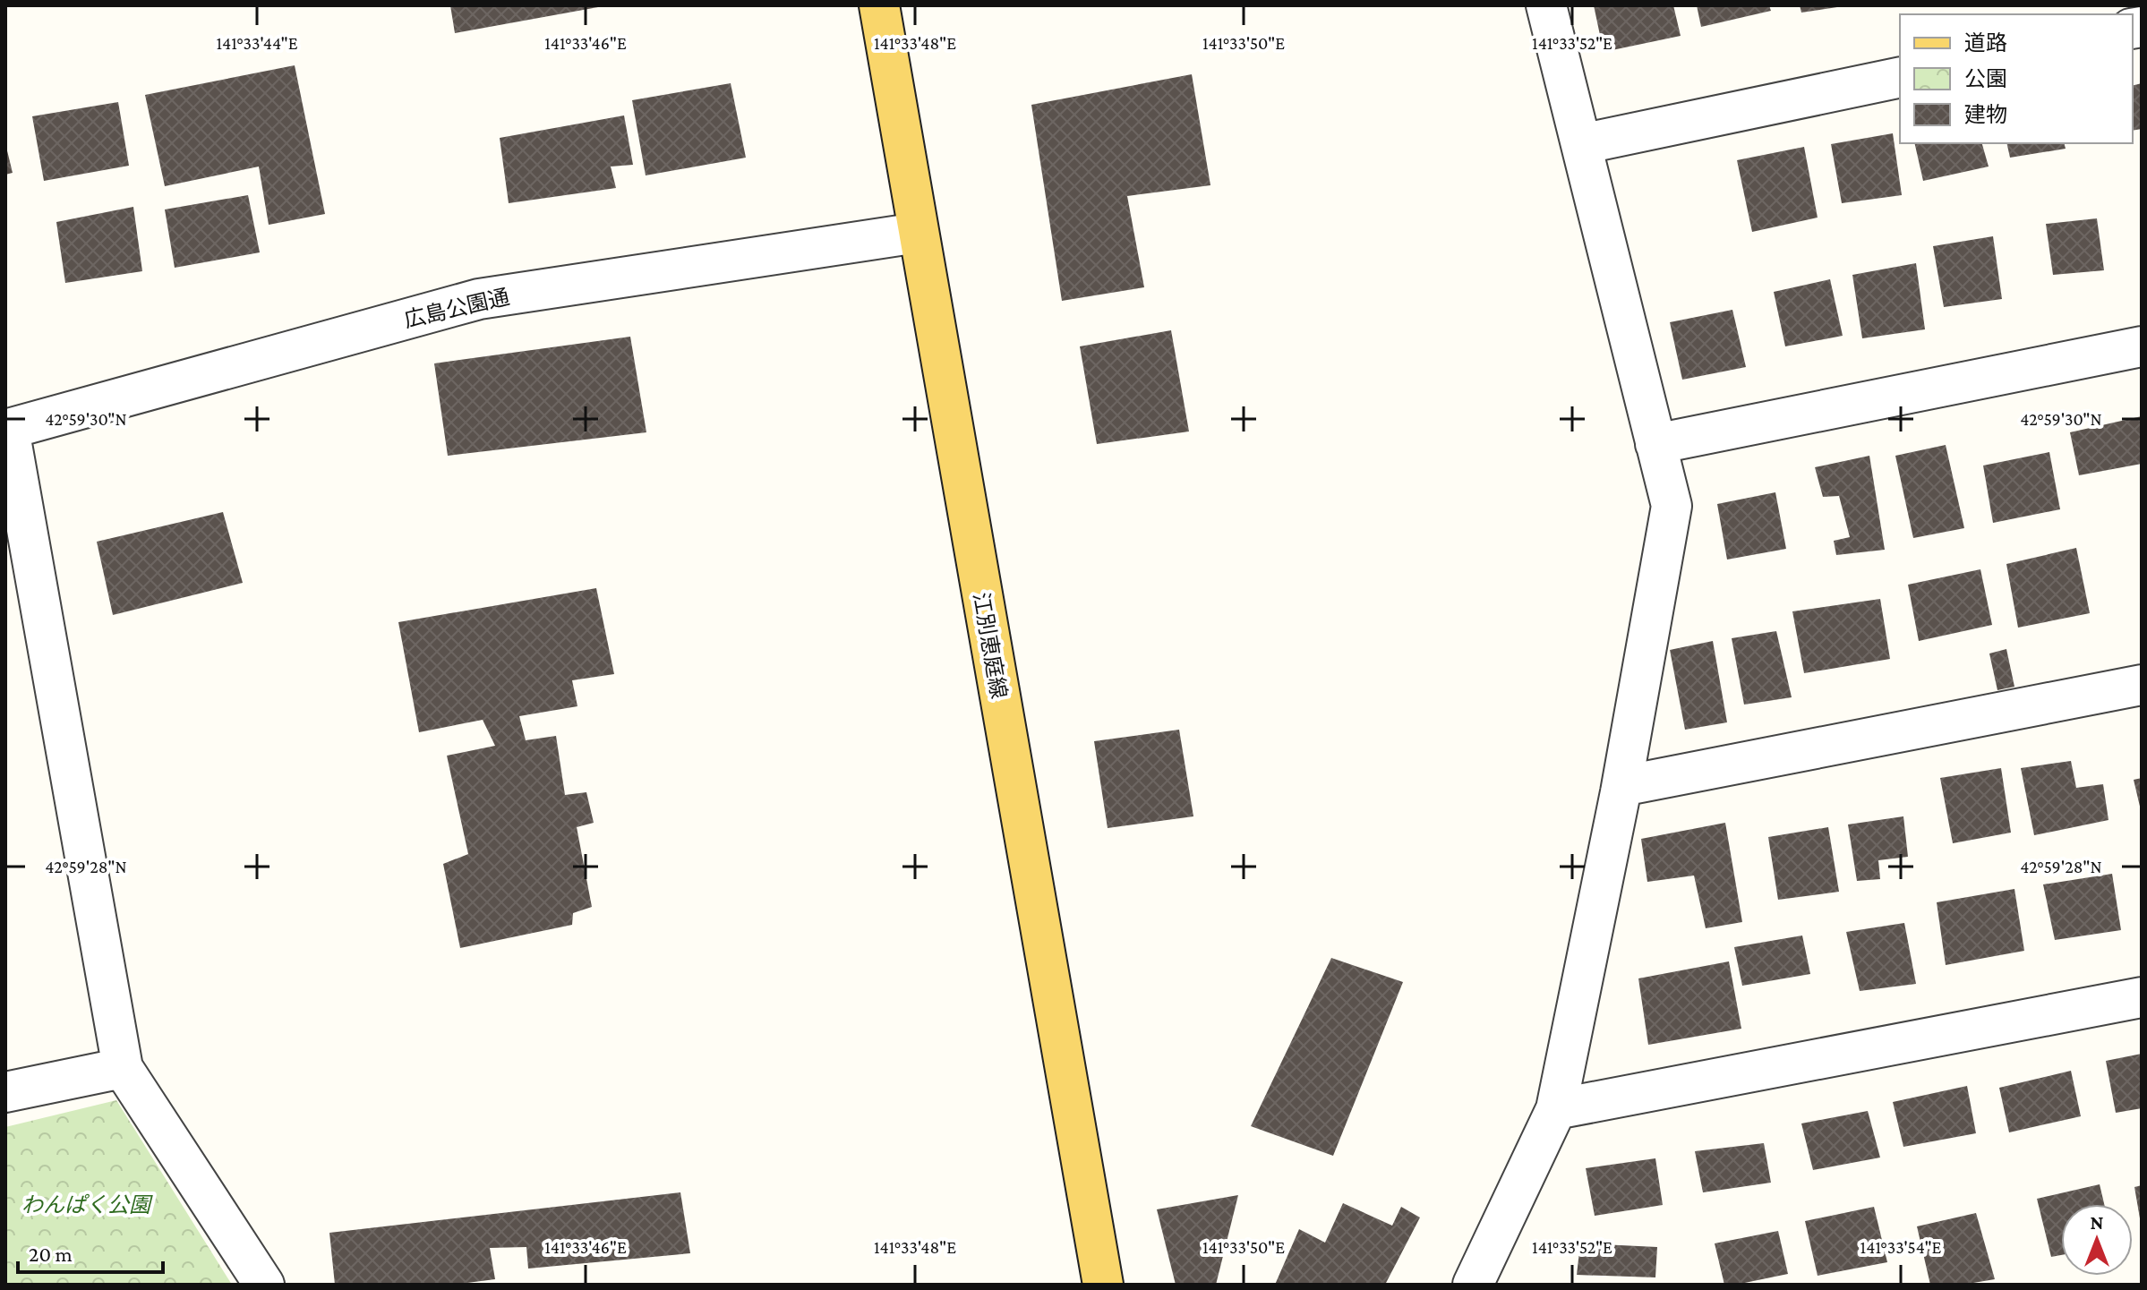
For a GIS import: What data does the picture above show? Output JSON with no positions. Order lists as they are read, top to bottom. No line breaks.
{"streets":{"main road":["江別恵庭線"],"street":["広島公園通"]},"crossings":[["広島公園通","江別恵庭線"]],"parks":["わんぱく公園"],"legend":["道路","公園","建物"],"scale_bar":"20 m","north":"top","coordinates":["141°33'44\"E","141°33'46\"E","141°33'48\"E","141°33'50\"E","141°33'52\"E","42°59'30\"N","42°59'28\"N","141°33'54\"E"]}
